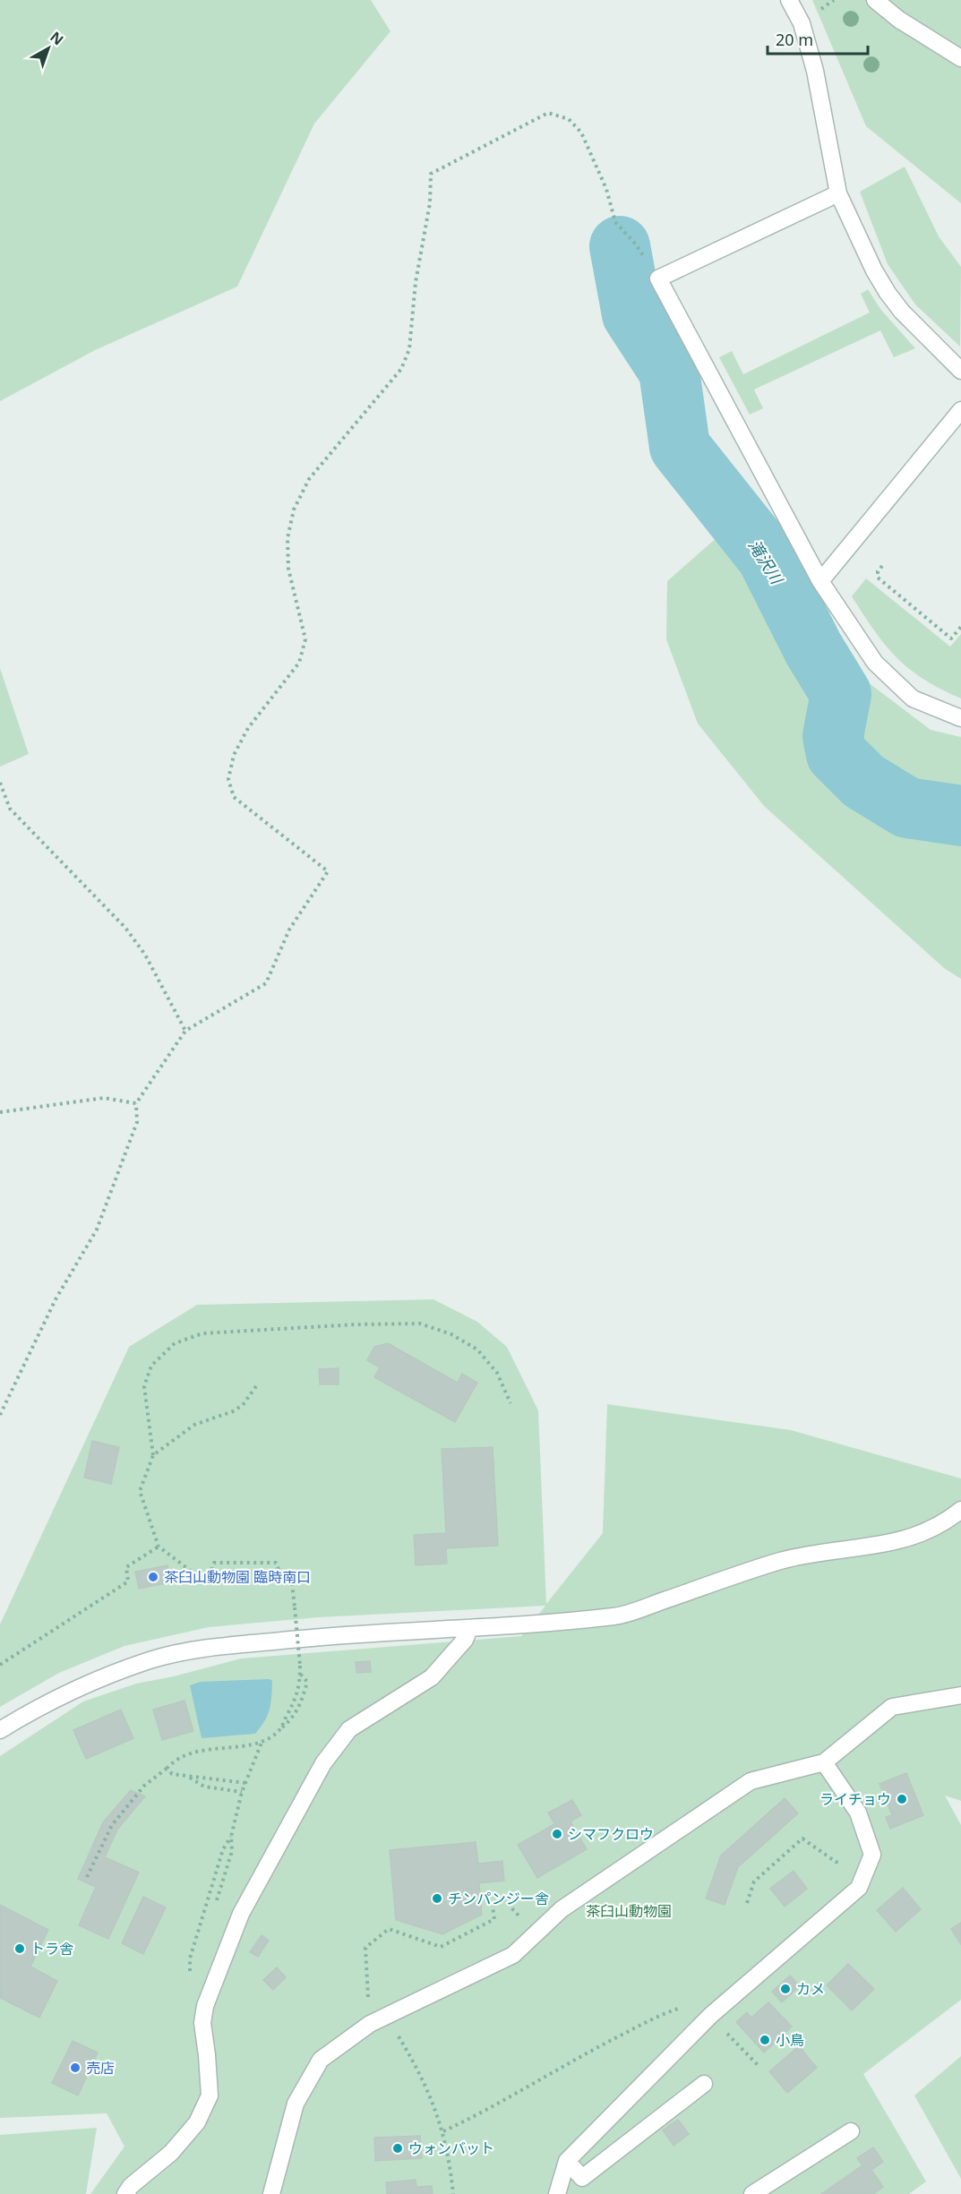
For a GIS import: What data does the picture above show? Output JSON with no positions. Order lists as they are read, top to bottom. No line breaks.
{"water":["滝沢川"],"parks":["茶臼山動物園"],"places":["茶臼山動物園 臨時南口","ライチョウ","シマフクロウ","チンパンジー舎","トラ舎","カメ","小鳥","売店","ウォンバット"],"scale_bar":"20 m","north":"top right"}
